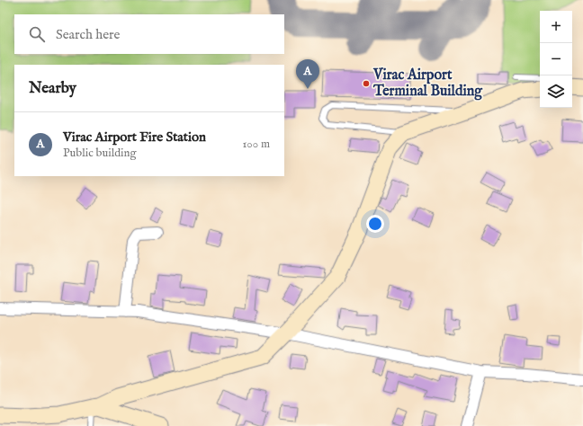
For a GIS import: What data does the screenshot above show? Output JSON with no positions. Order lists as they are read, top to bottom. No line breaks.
{"places":["Virac Airport Terminal Building"],"page":{"map_buttons":["+","−"],"search":"Search here","pins":"A","heading":"Nearby","list":[{"mark":"A","name":"Virac Airport Fire Station","note":"Public building","value":"100 m"}]}}
